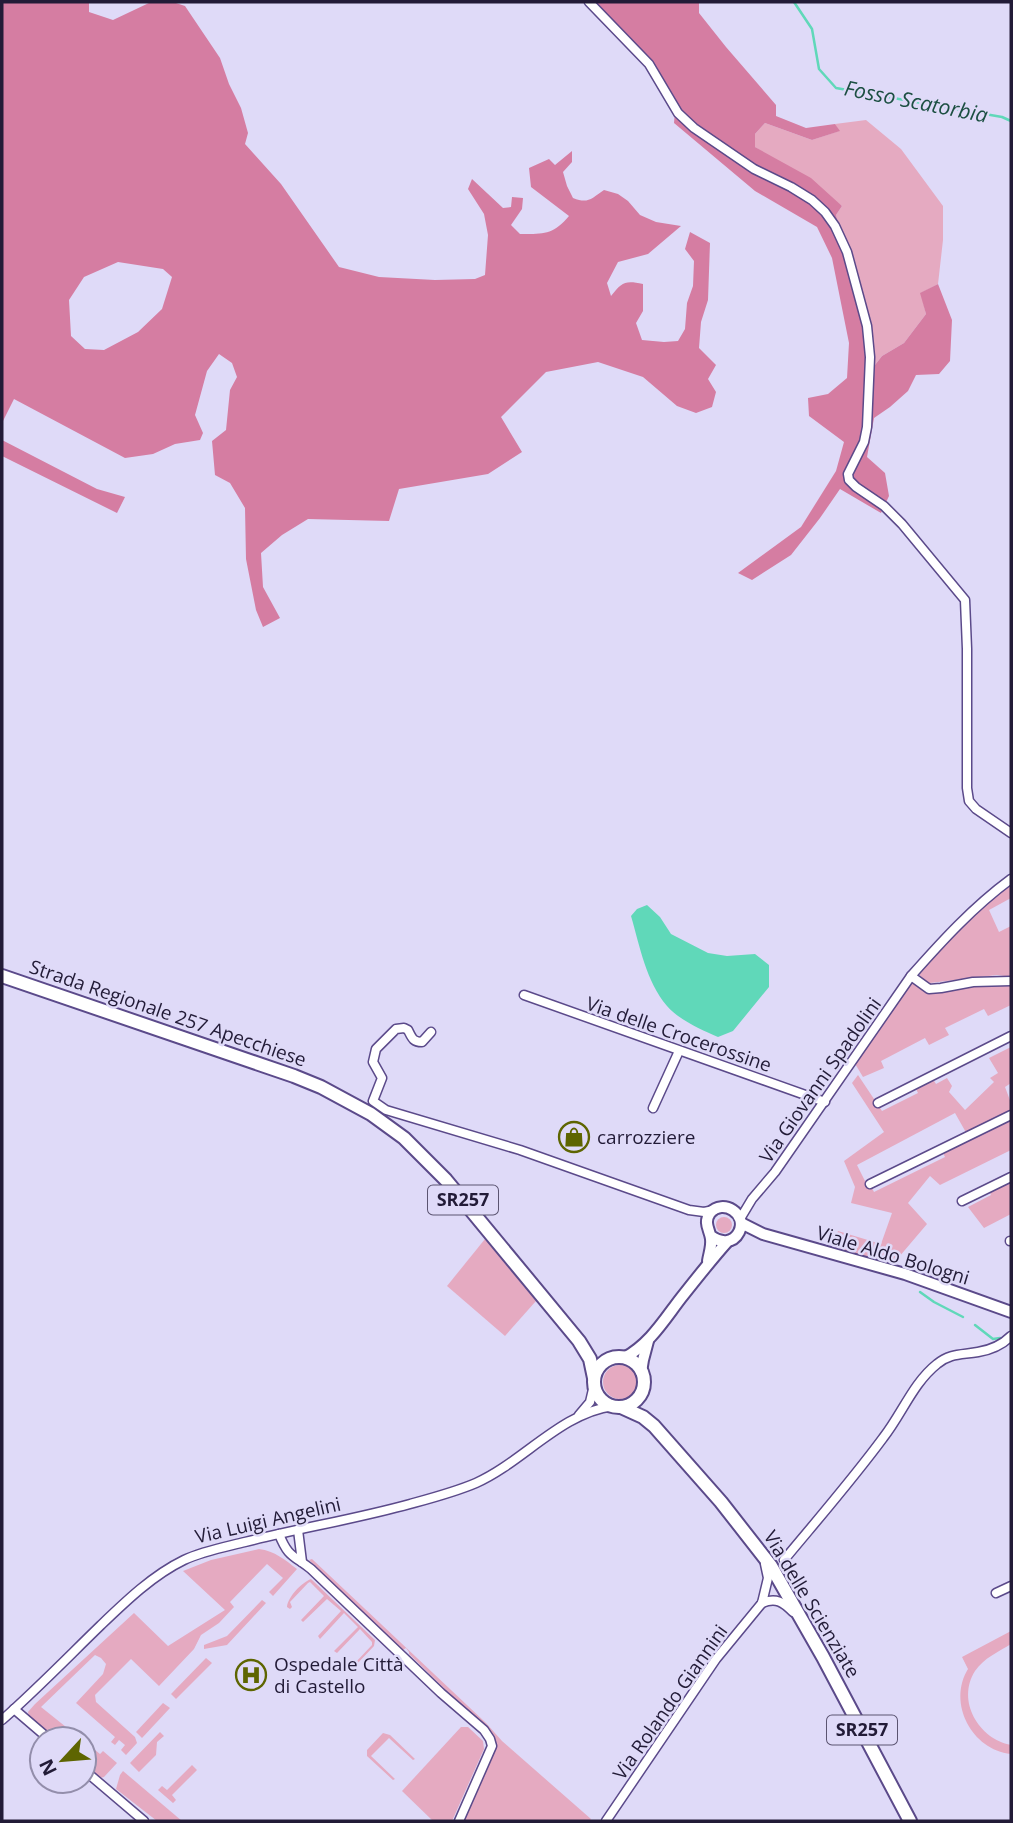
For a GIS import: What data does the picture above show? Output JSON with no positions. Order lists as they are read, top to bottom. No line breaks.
{"streets":{"main road":["Strada Regionale 257 Apecchiese","SR257","Viale Aldo Bologni","Via delle Scienziate"],"street":["Via delle Crocerossine","Via Giovanni Spadolini","Via Luigi Angelini","Via Rolando Giannini"]},"crossings":[["Strada Regionale 257 Apecchiese","SR257"],["Via delle Crocerossine","Via Giovanni Spadolini"],["Via Giovanni Spadolini","Viale Aldo Bologni"],["SR257","Via Luigi Angelini"],["SR257","Via delle Scienziate"],["Via Luigi Angelini","Via delle Scienziate"]],"water":["Fosso Scatorbia"],"places":{"shop":["carrozziere"],"hospital":["Ospedale Città di Castello"]},"north":"bottom left"}
